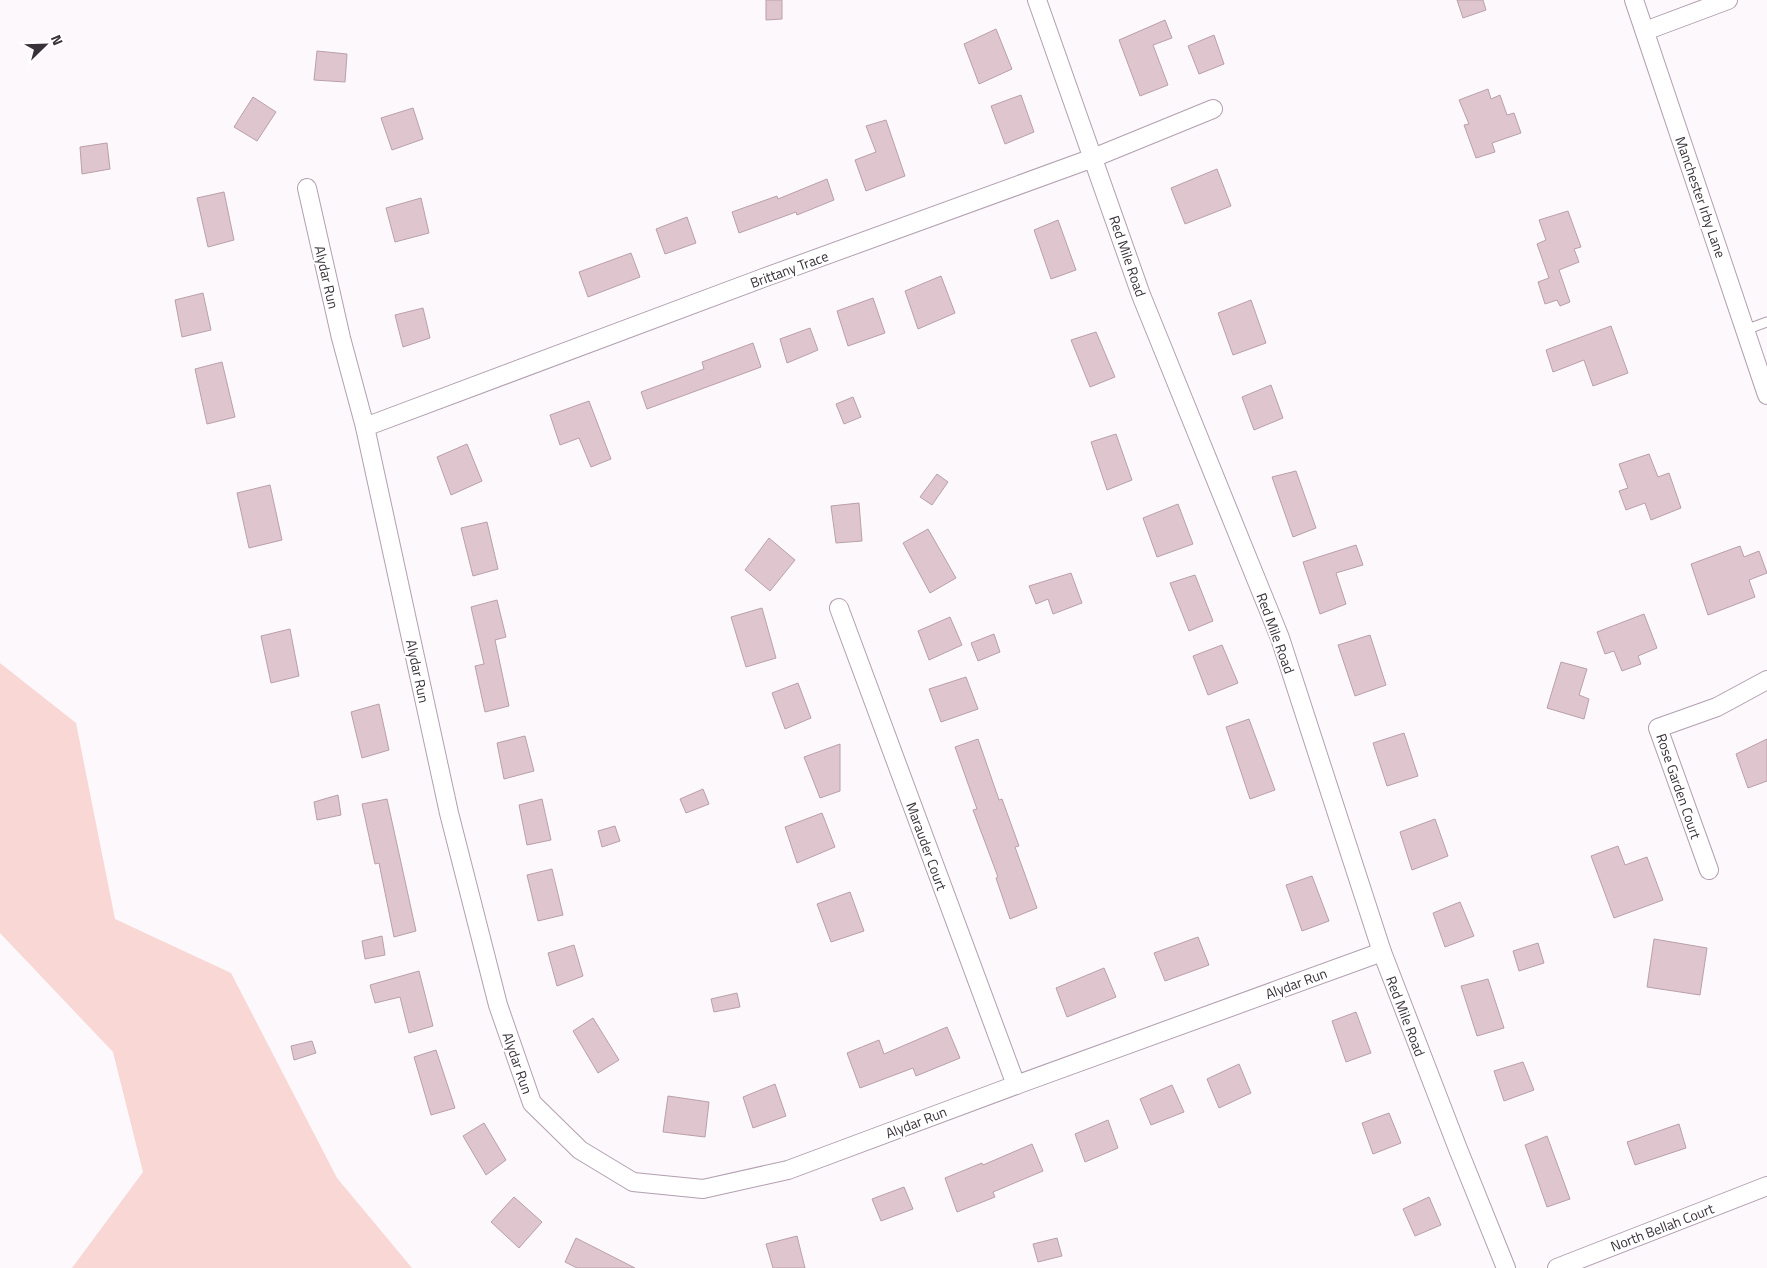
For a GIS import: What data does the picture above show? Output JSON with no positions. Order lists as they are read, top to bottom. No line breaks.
{"streets":{"street":["Manchester Irby Lane","Red Mile Road","Brittany Trace","Alydar Run","Rose Garden Court","Marauder Court","North Bellah Court"]},"crossings":[["Red Mile Road","Brittany Trace"],["Red Mile Road","Alydar Run"],["Brittany Trace","Alydar Run"],["Alydar Run","Marauder Court"]],"north":"top right"}
